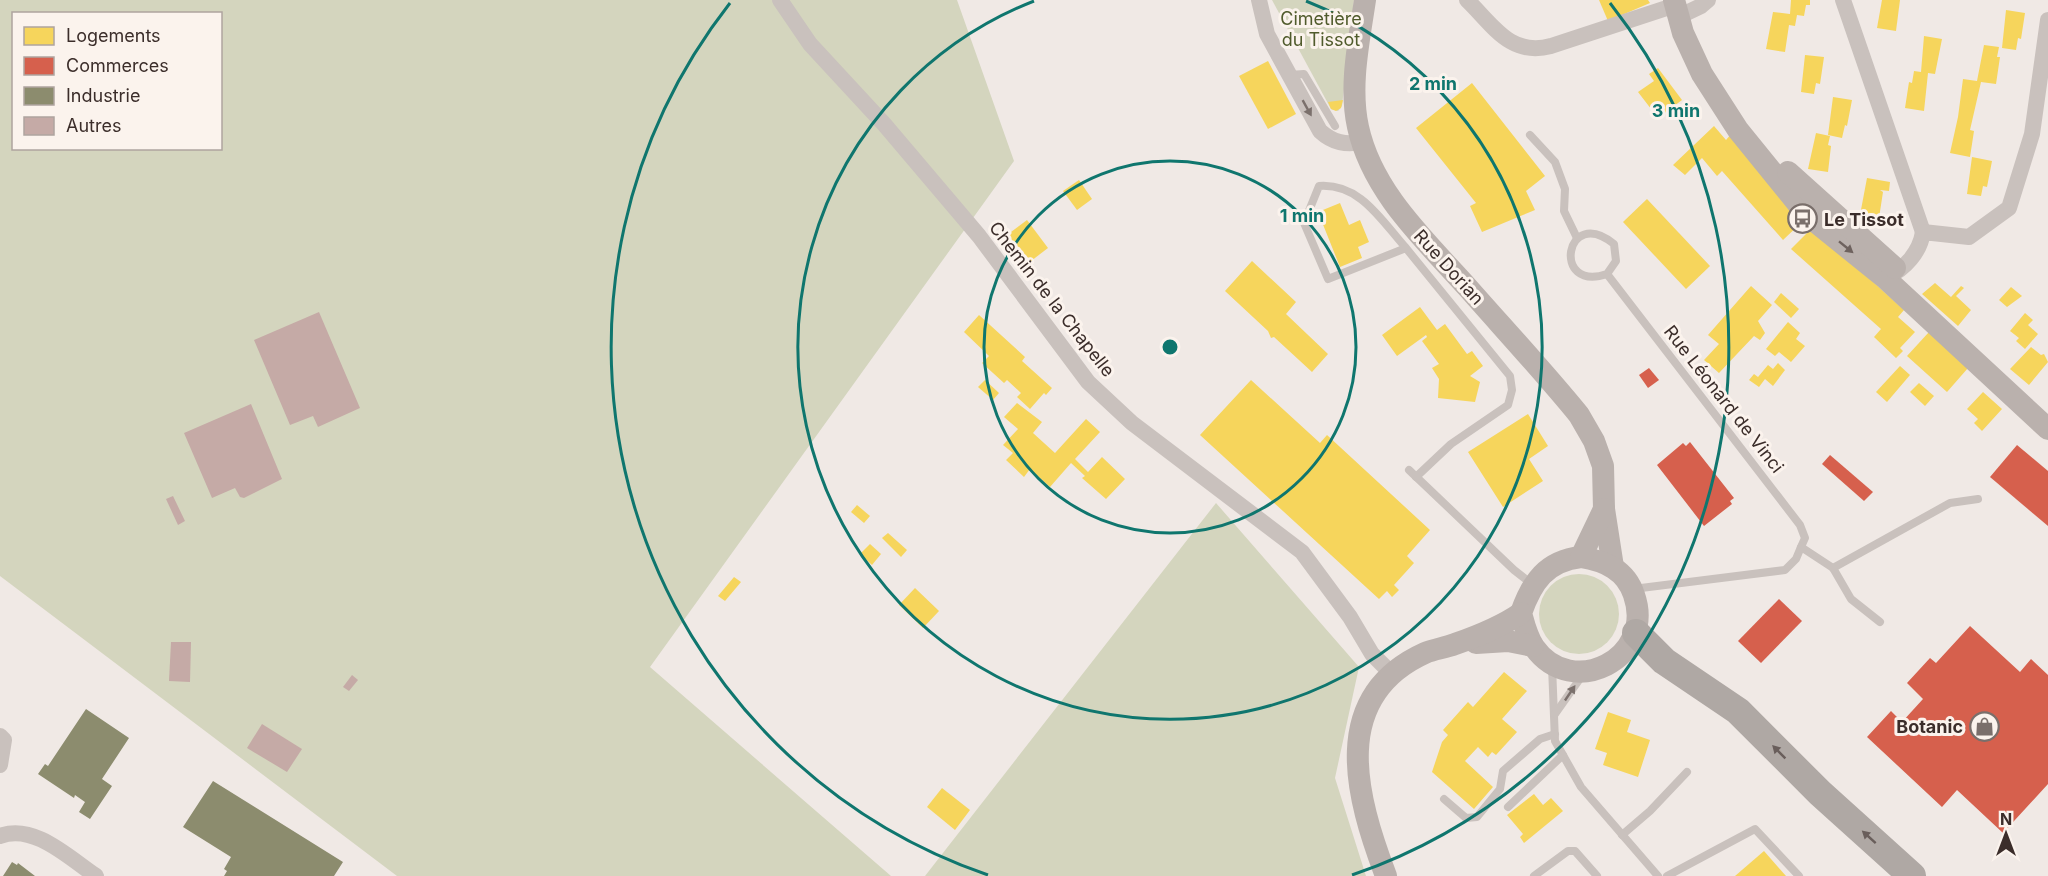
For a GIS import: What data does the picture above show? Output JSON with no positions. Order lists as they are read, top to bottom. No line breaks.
{"streets":{"main road":["Rue Dorian"],"street":["Chemin de la Chapelle"],"lane":["Rue Léonard de Vinci"]},"parks":["Cimetière du Tissot"],"places":{"bus stop":["Le Tissot"],"shop":["Botanic"]},"legend":["Logements","Commerces","Industrie","Autres"],"north":"top","rings":["2 min","3 min","1 min"]}
